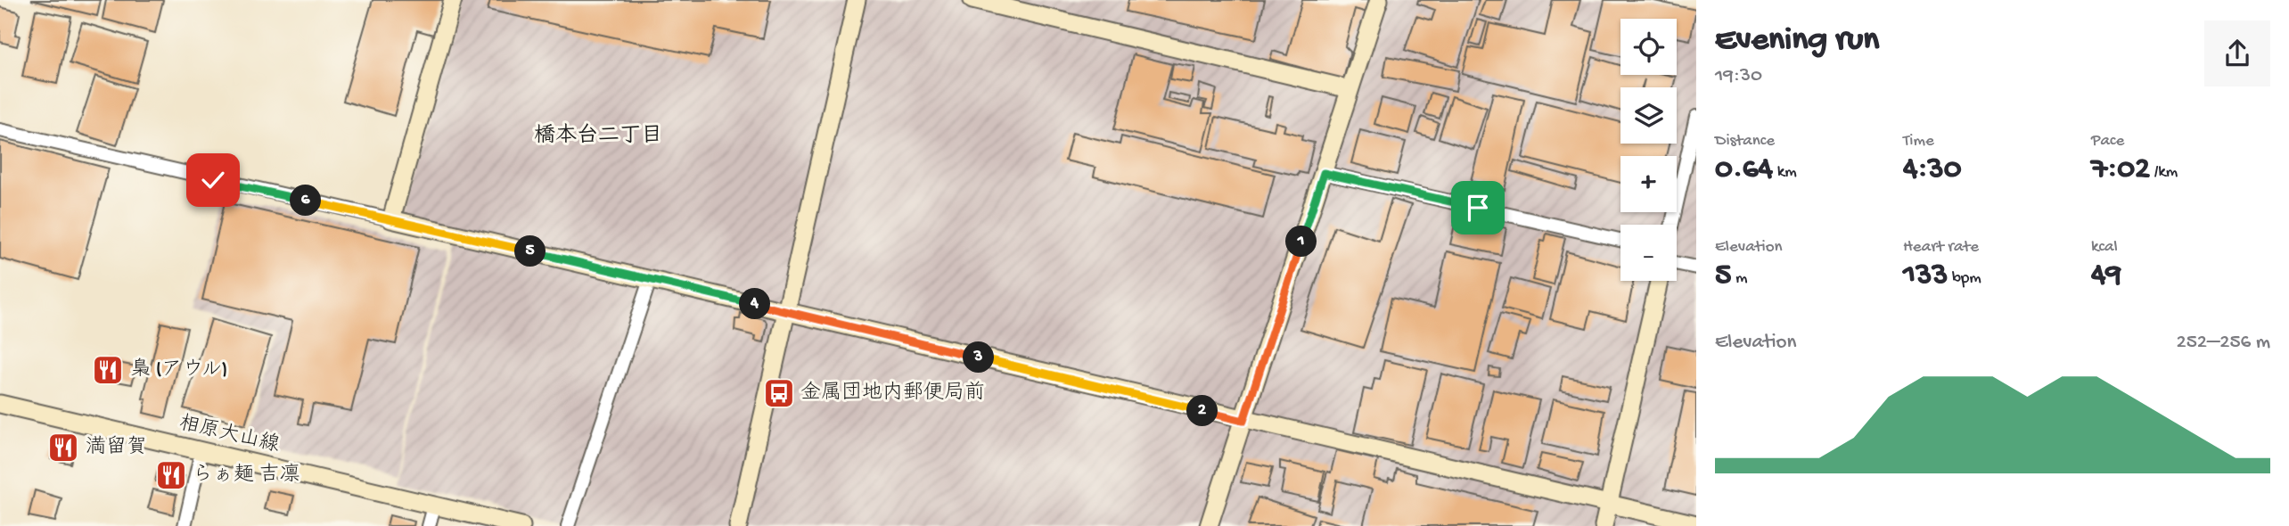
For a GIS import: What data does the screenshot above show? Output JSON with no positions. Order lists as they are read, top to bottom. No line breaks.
{"streets":{"street":["相原大山線"]},"districts":["橋本台二丁目"],"places":{"restaurant":["梟 (アウル)","満留賀","らぁ麺 吉凛"],"bus stop":["金属団地内郵便局前"]},"page":{"heading":["Evening run","19:30"],"map_buttons":["+","−"],"stats":[["Distance","0.64 km"],["Time","4:30"],["Pace","7:02 /km"],["Elevation","5 m"],["Heart rate","133 bpm"],["kcal","49"]],"pins":["6","1","5","4","3","2"],"chart":["Elevation","252–256 m"]}}
